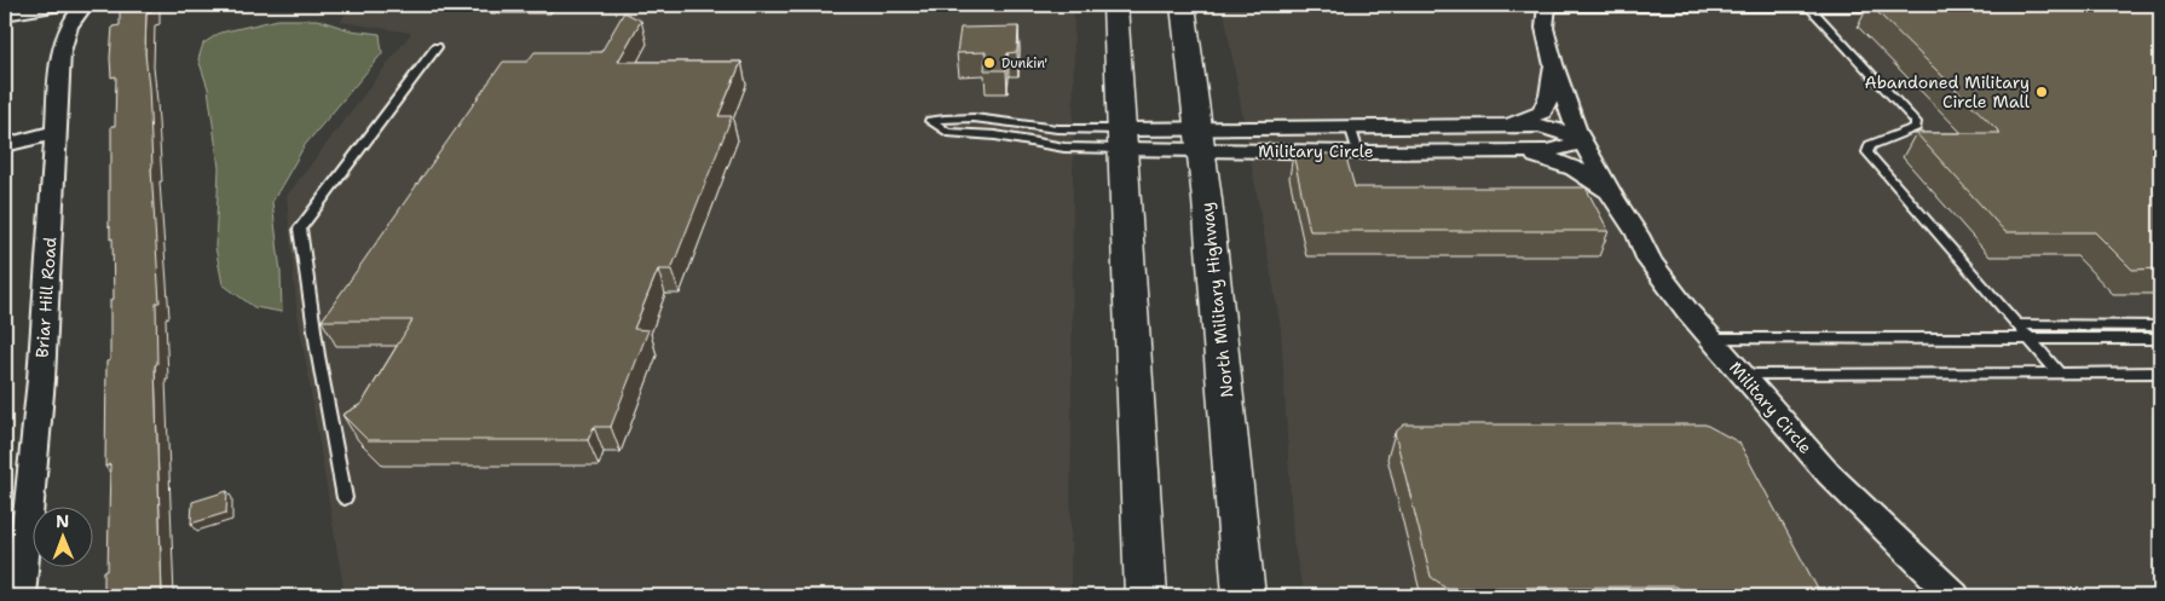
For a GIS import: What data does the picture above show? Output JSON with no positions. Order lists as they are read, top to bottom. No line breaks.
{"streets":{"main road":["North Military Highway"],"street":["Military Circle","Briar Hill Road"]},"crossings":[["Military Circle","North Military Highway"]],"places":["Dunkin'","Abandoned Military Circle Mall"],"north":"top"}
